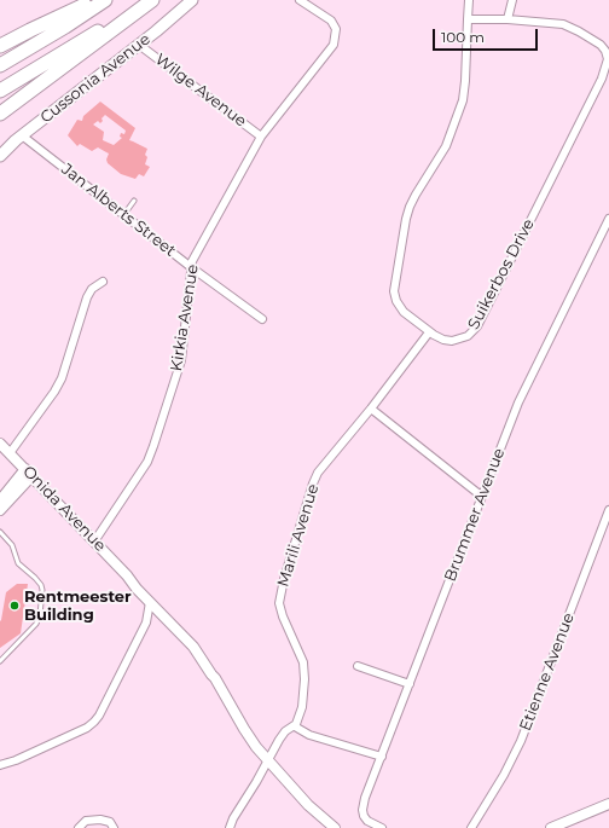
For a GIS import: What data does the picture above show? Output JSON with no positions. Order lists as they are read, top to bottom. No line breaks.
{"streets":{"main road":["Cussonia Avenue"],"street":["Wilge Avenue","Jan Alberts Street","Suikerbos Drive","Kirkia Avenue","Onida Avenue","Brummer Avenue","Marili Avenue","Etienne Avenue"]},"crossings":[["Cussonia Avenue","Wilge Avenue"],["Cussonia Avenue","Jan Alberts Street"],["Wilge Avenue","Kirkia Avenue"],["Jan Alberts Street","Kirkia Avenue"],["Suikerbos Drive","Marili Avenue"],["Kirkia Avenue","Onida Avenue"],["Onida Avenue","Marili Avenue"]],"places":["Rentmeester Building"],"scale_bar":"100 m"}
